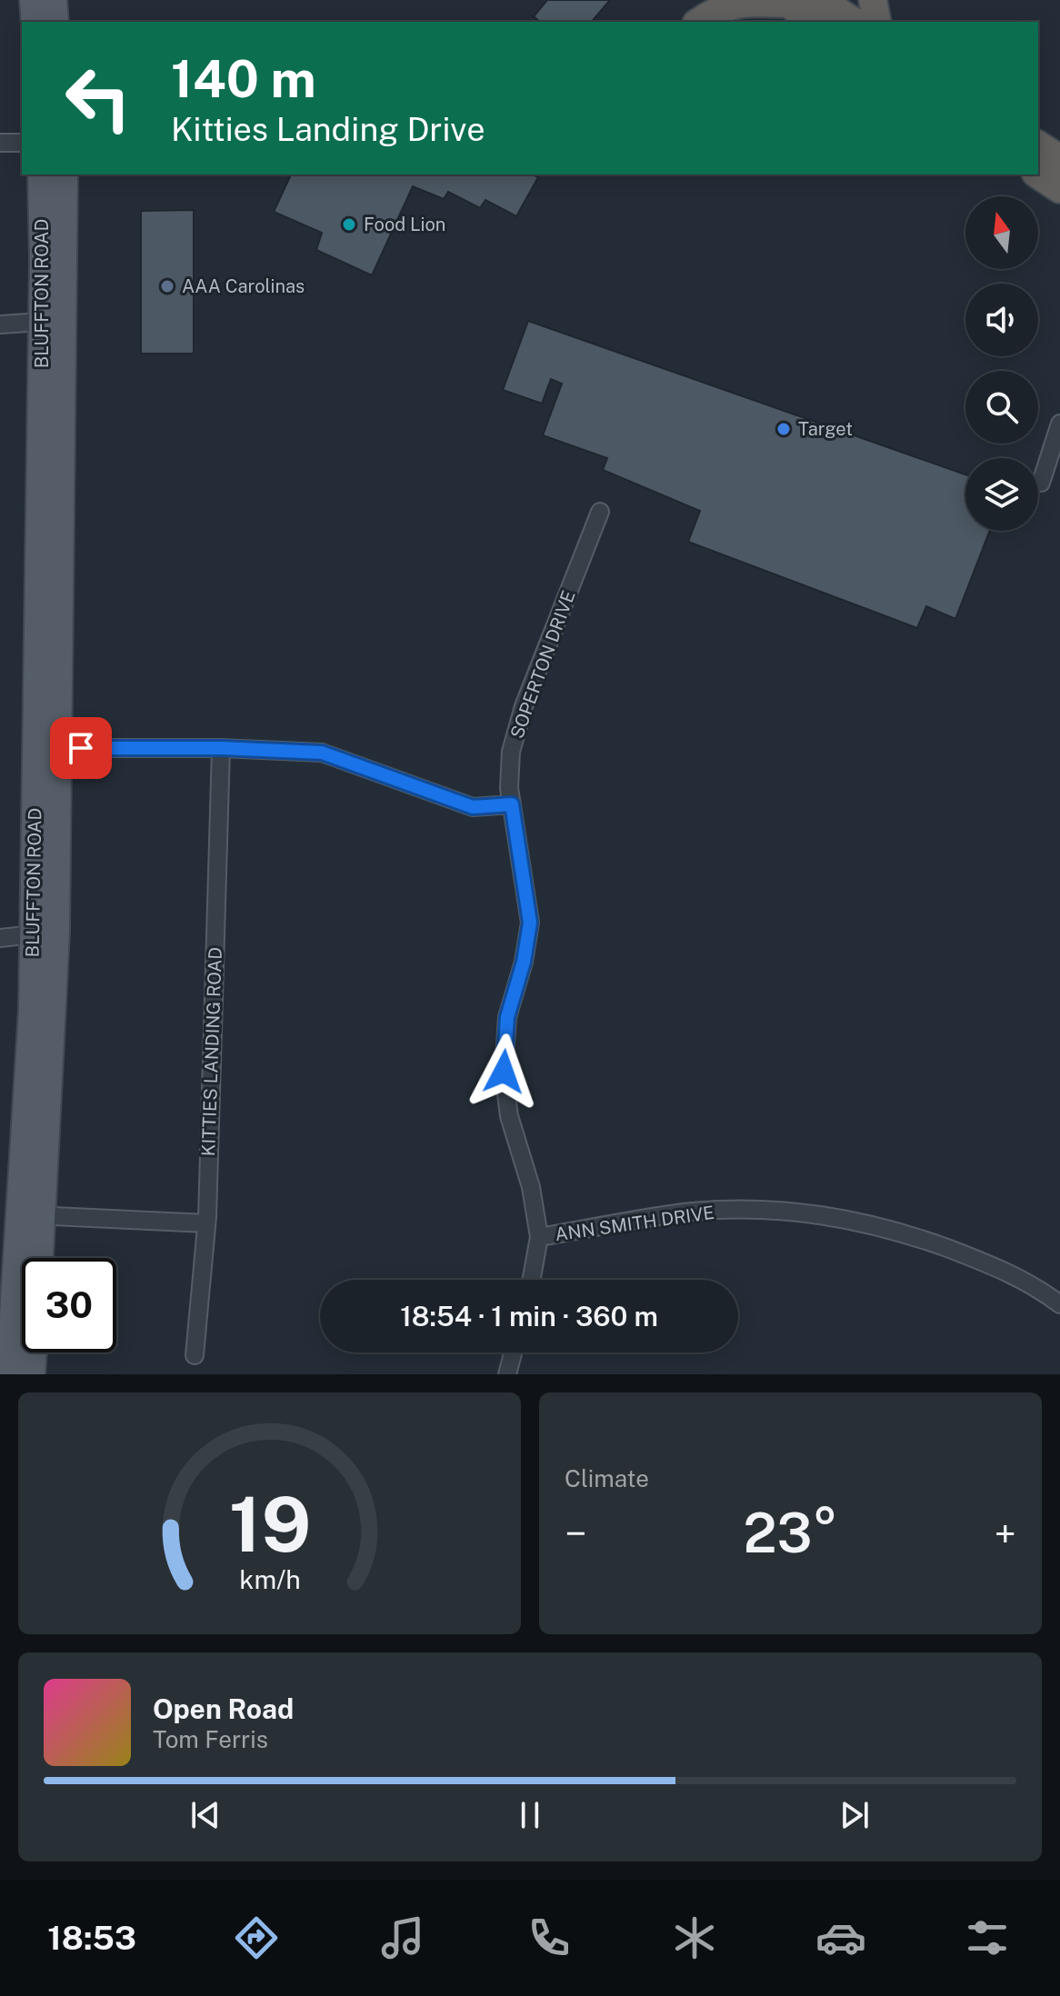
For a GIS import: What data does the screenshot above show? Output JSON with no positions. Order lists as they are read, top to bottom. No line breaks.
{"streets":{"main road":["BLUFFTON ROAD"],"street":["SOPERTON DRIVE","KITTIES LANDING ROAD","ANN SMITH DRIVE"]},"crossings":[["SOPERTON DRIVE","ANN SMITH DRIVE"]],"places":["Food Lion","AAA Carolinas","Target"],"north":"top","page":{"turn":["140 m","Kitties Landing Drive"],"limit":"30","trip":"18:54 · 1 min · 360 m","tile":"Climate","heat":["−","23°","+"],"song":["Open Road","Tom Ferris"],"tabs":"18:53","gauge":["19","km/h"]}}
